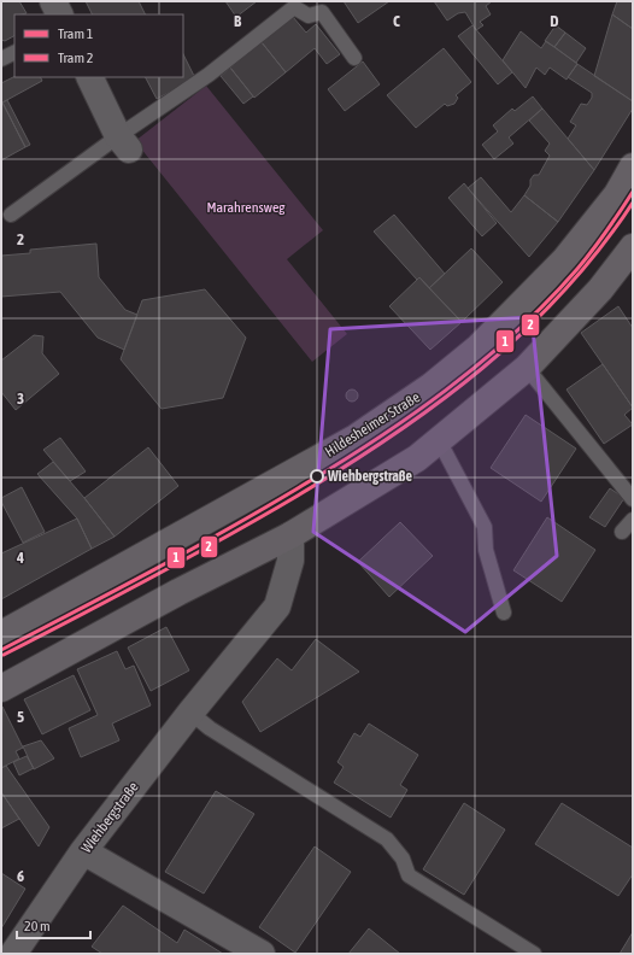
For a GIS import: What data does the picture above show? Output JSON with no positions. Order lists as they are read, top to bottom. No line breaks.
{"streets":{"main road":["Hildesheimer Straße"],"street":["Wiehbergstraße"]},"parks":["Marahrensweg"],"places":["Wiehbergstraße"],"lines":["tram line 1","tram line 2"],"legend":["Tram 1","Tram 2"],"scale_bar":"20 m","grid":{"columns":["B","C","D"],"rows":["2","3","4","5","6"]}}
